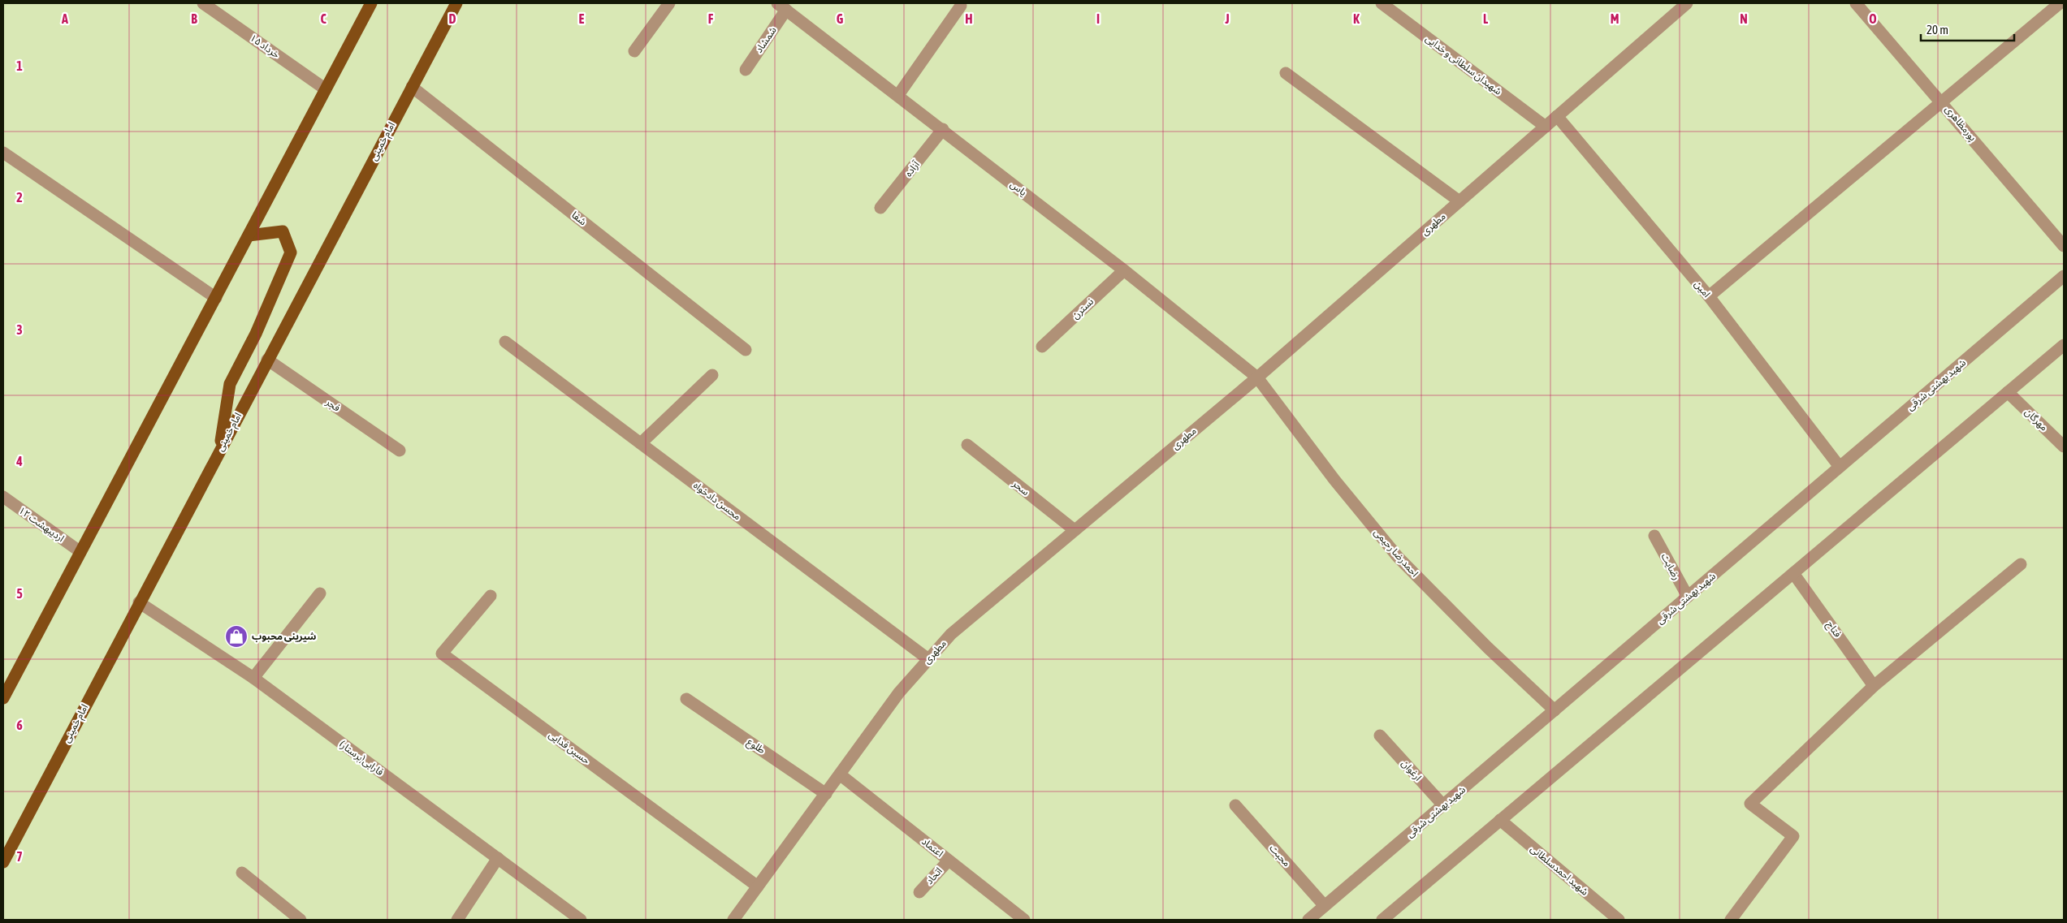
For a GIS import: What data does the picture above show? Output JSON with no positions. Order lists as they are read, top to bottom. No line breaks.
{"streets":{"main road":["امام خمینی"],"street":["شمشاد","۱۵ خرداد","شهیدان سلطانی و خدایی","پورمظاهری","آزاده","یاس","شفا","مطهری","امین","نسترن","شهید بهشتی شرقی","فجر","مهرگان","سحر","محسن دادخواه","۱۲ اردیبهشت","احمدرضا رحیمی","رضایت","فتاح","طلوع","حسین فدایی","(پرستار)فارابی","ارغوان","اعتماد","محبت","شهید احمدسلطانی","اتحاد"]},"crossings":[["شمشاد","یاس"],["شهیدان سلطانی و خدایی","مطهری"],["امام خمینی","شفا"],["امام خمینی","فجر"],["امام خمینی","(پرستار)فارابی"],["آزاده","یاس"],["یاس","مطهری"],["یاس","نسترن"],["یاس","احمدرضا رحیمی"],["مطهری","امین"],["مطهری","سحر"],["مطهری","محسن دادخواه"],["مطهری","احمدرضا رحیمی"],["مطهری","طلوع"],["مطهری","حسین فدایی"],["مطهری","اعتماد"],["امین","شهید بهشتی شرقی"],["شهید بهشتی شرقی","احمدرضا رحیمی"],["شهید بهشتی شرقی","رضایت"],["شهید بهشتی شرقی","ارغوان"],["شهید بهشتی شرقی","محبت"],["اعتماد","اتحاد"]],"places":{"shop":["شیرینی محبوب"]},"scale_bar":"20 m","grid":{"columns":["A","B","C","D","E","F","G","H","I","J","K","L","M","N","O"],"rows":["1","2","3","4","5","6","7"]}}
